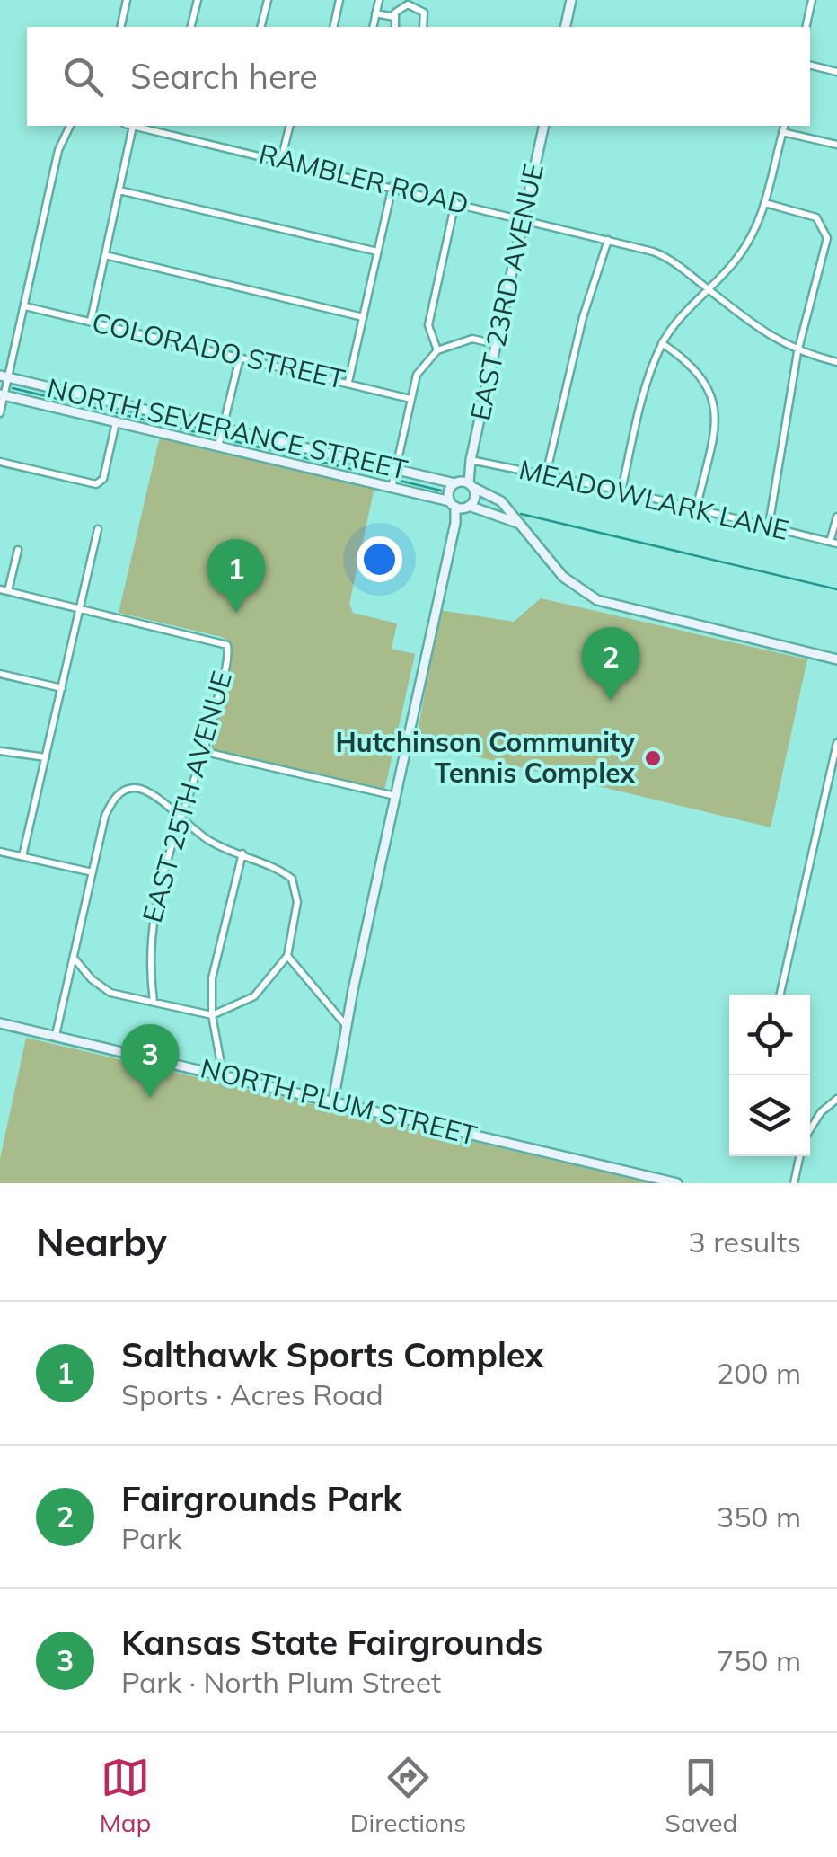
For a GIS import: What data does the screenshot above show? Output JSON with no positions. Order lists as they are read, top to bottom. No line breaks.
{"streets":{"street":["RAMBLER ROAD","EAST 23RD AVENUE","COLORADO STREET","NORTH SEVERANCE STREET","MEADOWLARK LANE","EAST 25TH AVENUE","NORTH PLUM STREET"]},"crossings":[["RAMBLER ROAD","EAST 23RD AVENUE"],["EAST 23RD AVENUE","NORTH SEVERANCE STREET"],["EAST 23RD AVENUE","MEADOWLARK LANE"]],"places":["Hutchinson Community Tennis Complex"],"page":{"search":"Search here","pins":["1","2","3"],"heading":["Nearby","3 results"],"list":[{"mark":"1","name":"Salthawk Sports Complex","note":"Sports · Acres Road","value":"200 m"},{"mark":"2","name":"Fairgrounds Park","note":"Park","value":"350 m"},{"mark":"3","name":"Kansas State Fairgrounds","note":"Park · North Plum Street","value":"750 m"}],"nav":["Map","Directions","Saved"]}}
